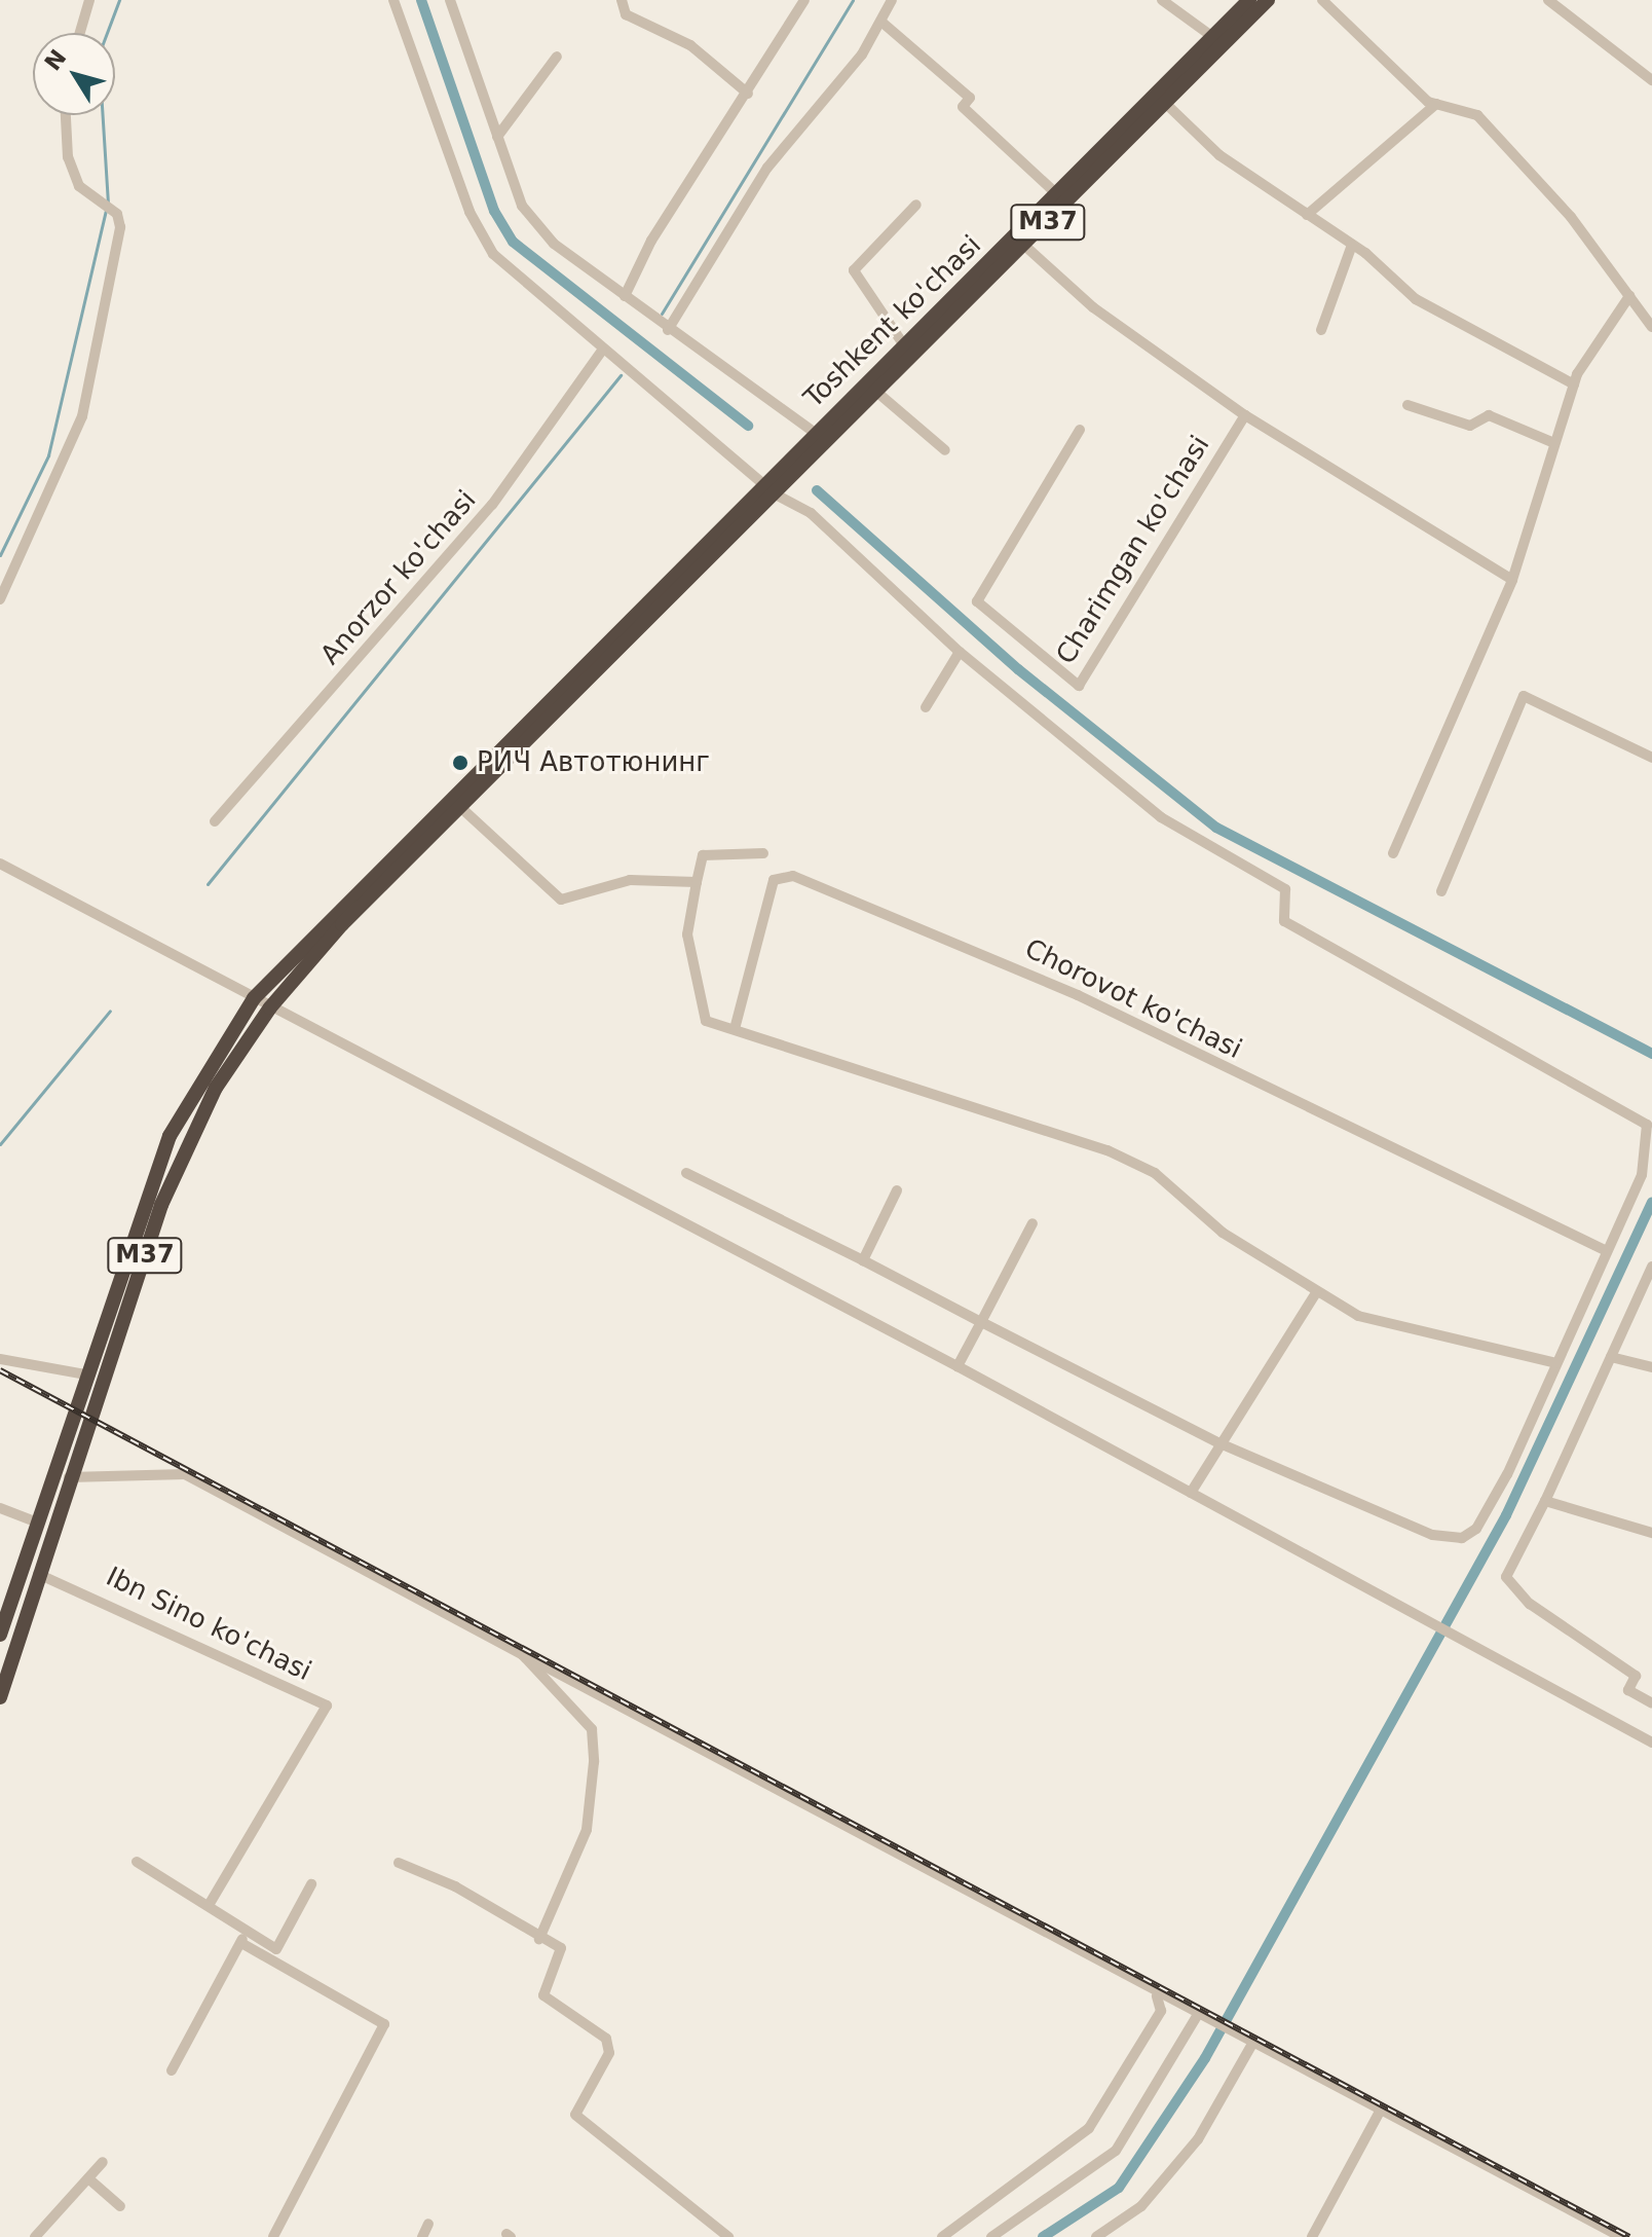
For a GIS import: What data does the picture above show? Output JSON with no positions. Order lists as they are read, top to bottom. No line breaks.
{"streets":{"highway":["M37","Toshkent ko'chasi"],"street":["Charimgan ko'chasi","Anorzor ko'chasi","Chorovot ko'chasi","Ibn Sino ko'chasi"]},"crossings":[["M37","Toshkent ko'chasi"],["M37","Ibn Sino ko'chasi"]],"places":["РИЧ Автотюнинг"],"north":"top left"}
